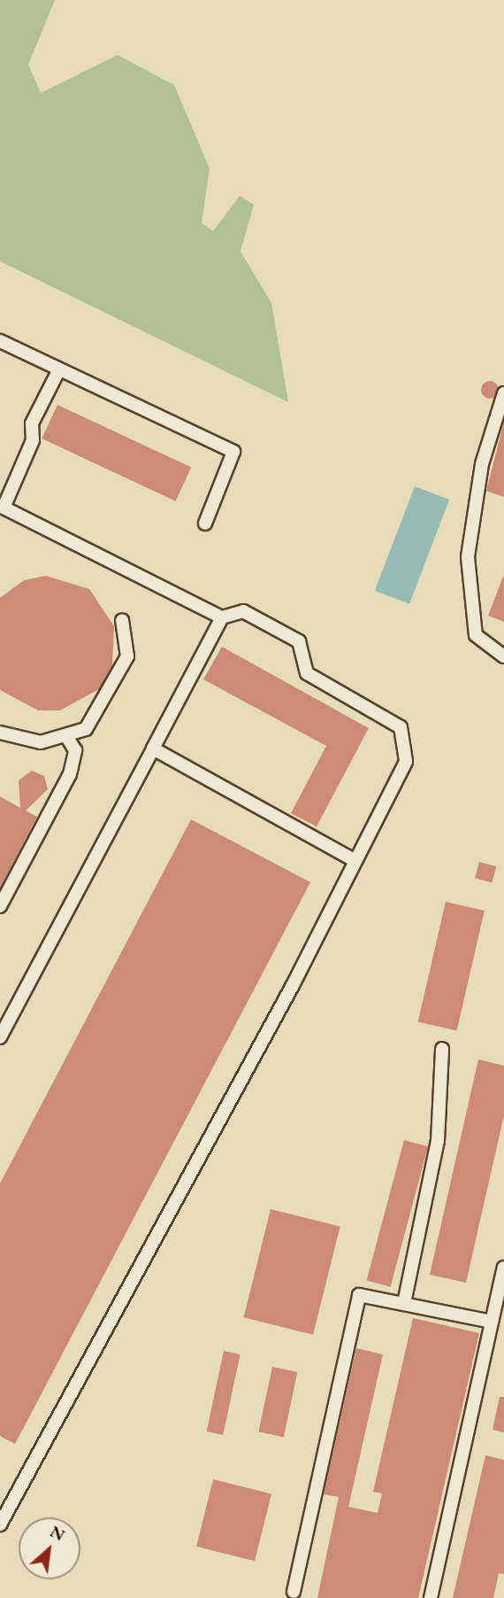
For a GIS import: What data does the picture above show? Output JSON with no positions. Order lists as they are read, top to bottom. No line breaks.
{"north":"top right"}
